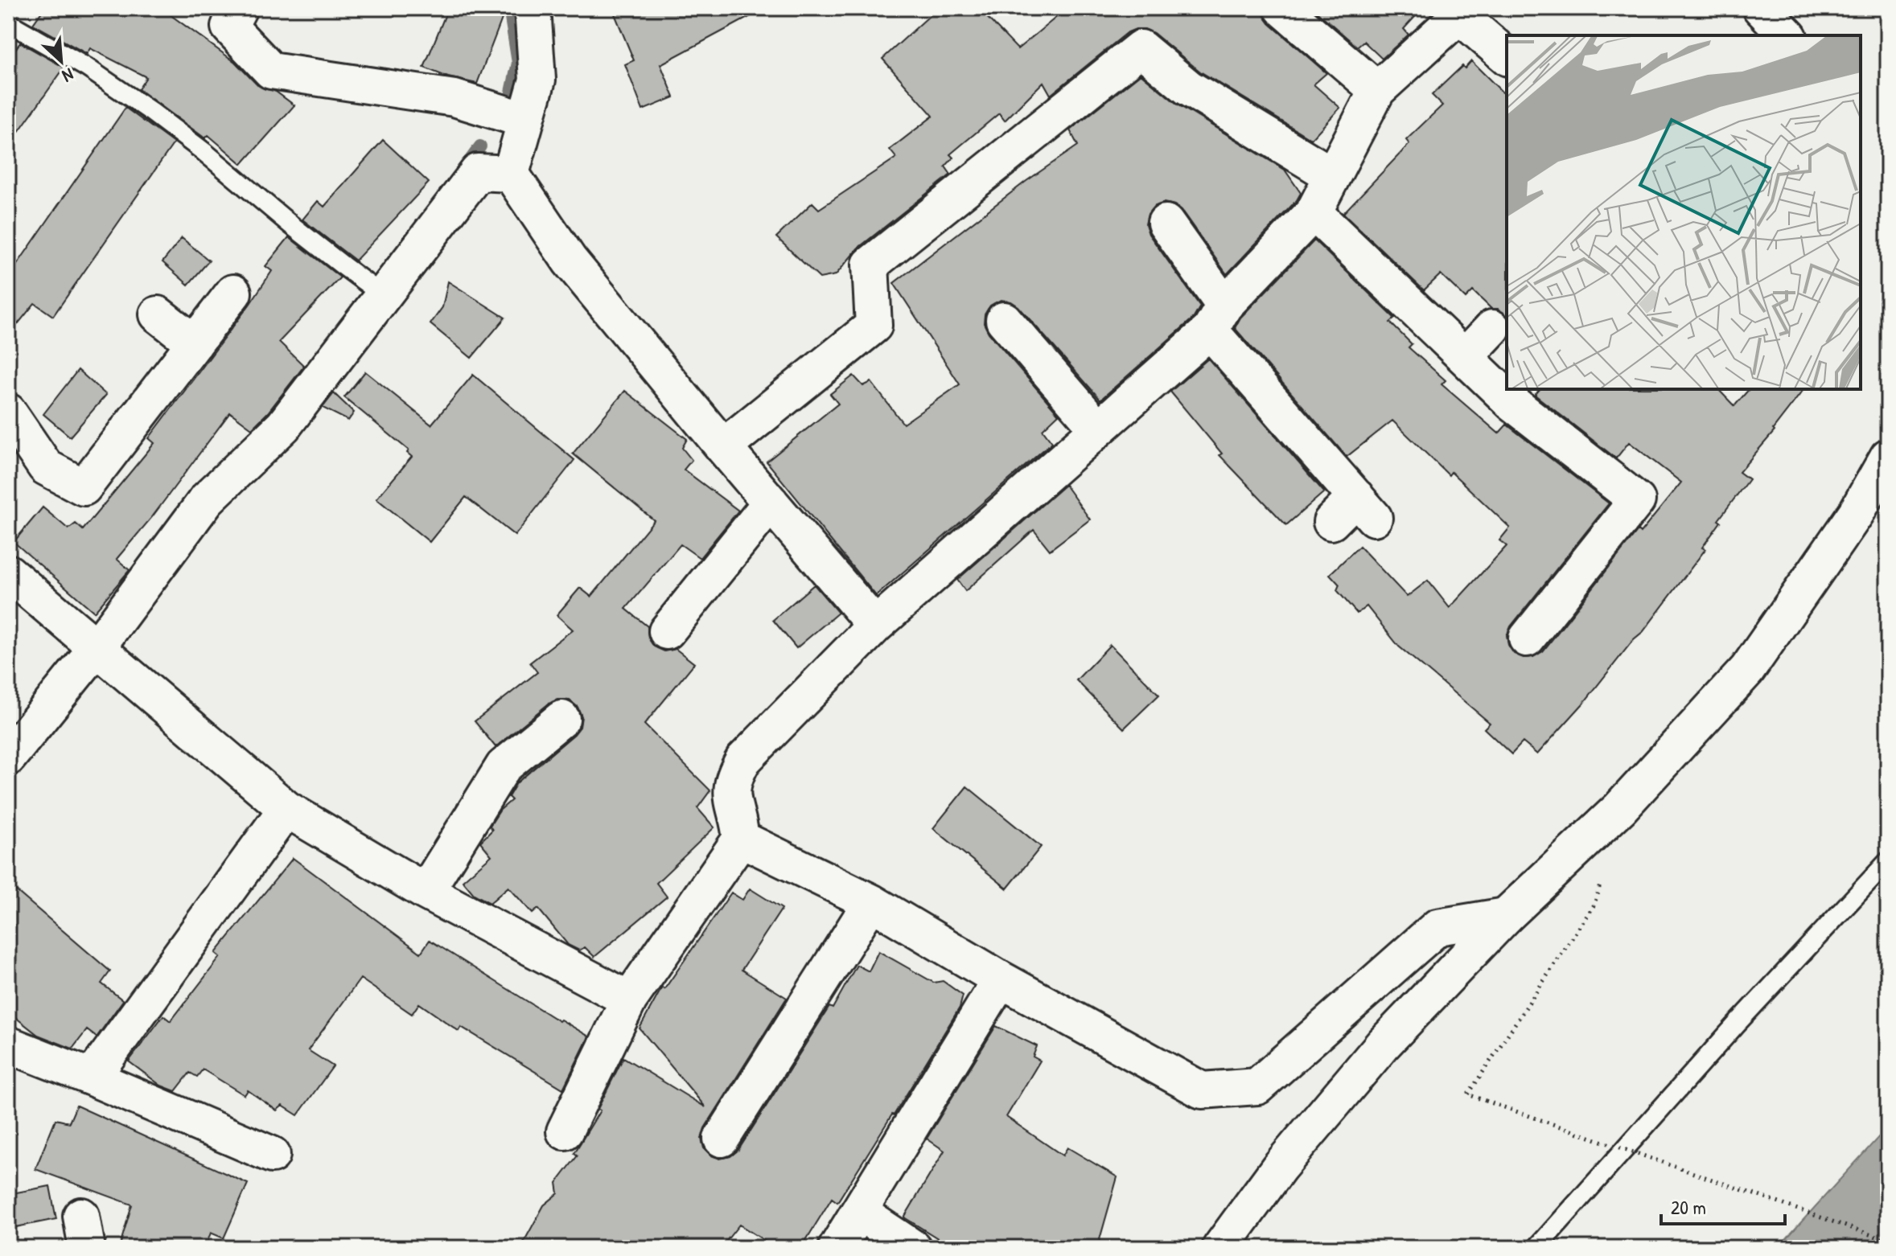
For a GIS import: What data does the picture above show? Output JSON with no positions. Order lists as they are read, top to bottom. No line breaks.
{"scale_bar":"20 m","north":"bottom right"}
